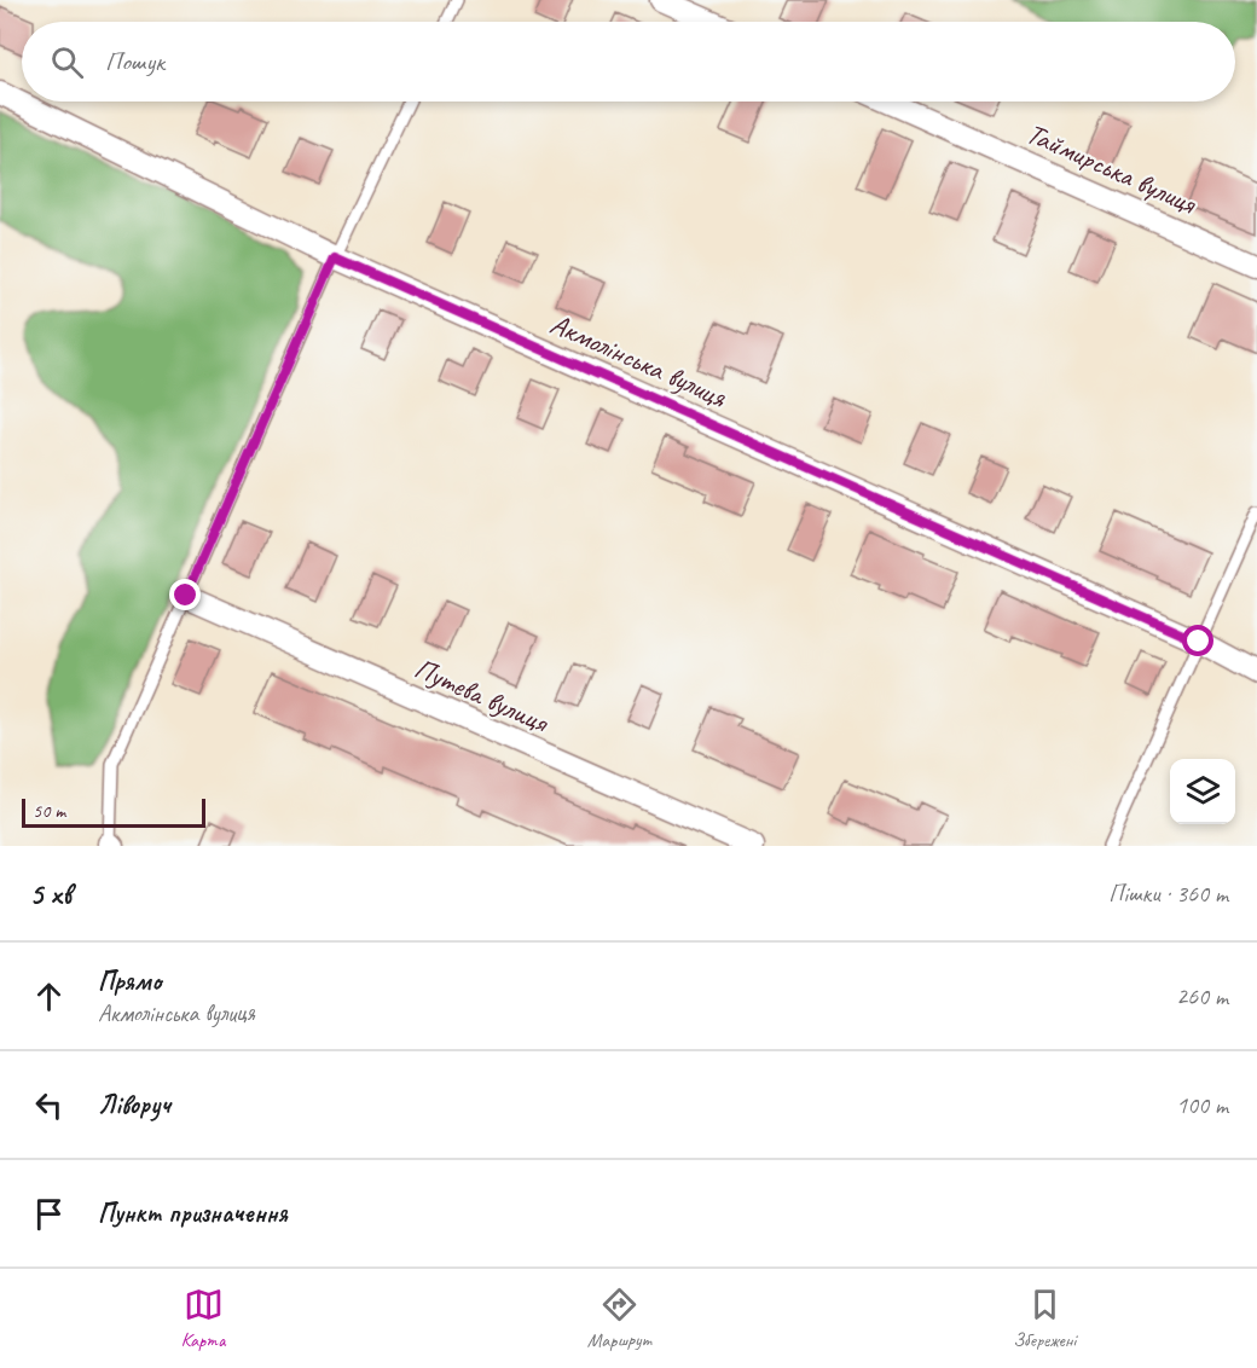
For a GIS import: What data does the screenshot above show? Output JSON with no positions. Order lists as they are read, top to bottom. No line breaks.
{"streets":{"street":["Таймирська вулиця","Акмолiнська вулиця","Путева вулиця"]},"scale_bar":"50 m","page":{"search":"Пошук","scale":"50 m","heading":["5 хв","Пішки · 360 m"],"list":[["Прямо","Акмолiнська вулиця","260 m"],["Ліворуч","100 m"],"Пункт призначення"],"nav":["Карта","Маршрут","Збережені"]}}
